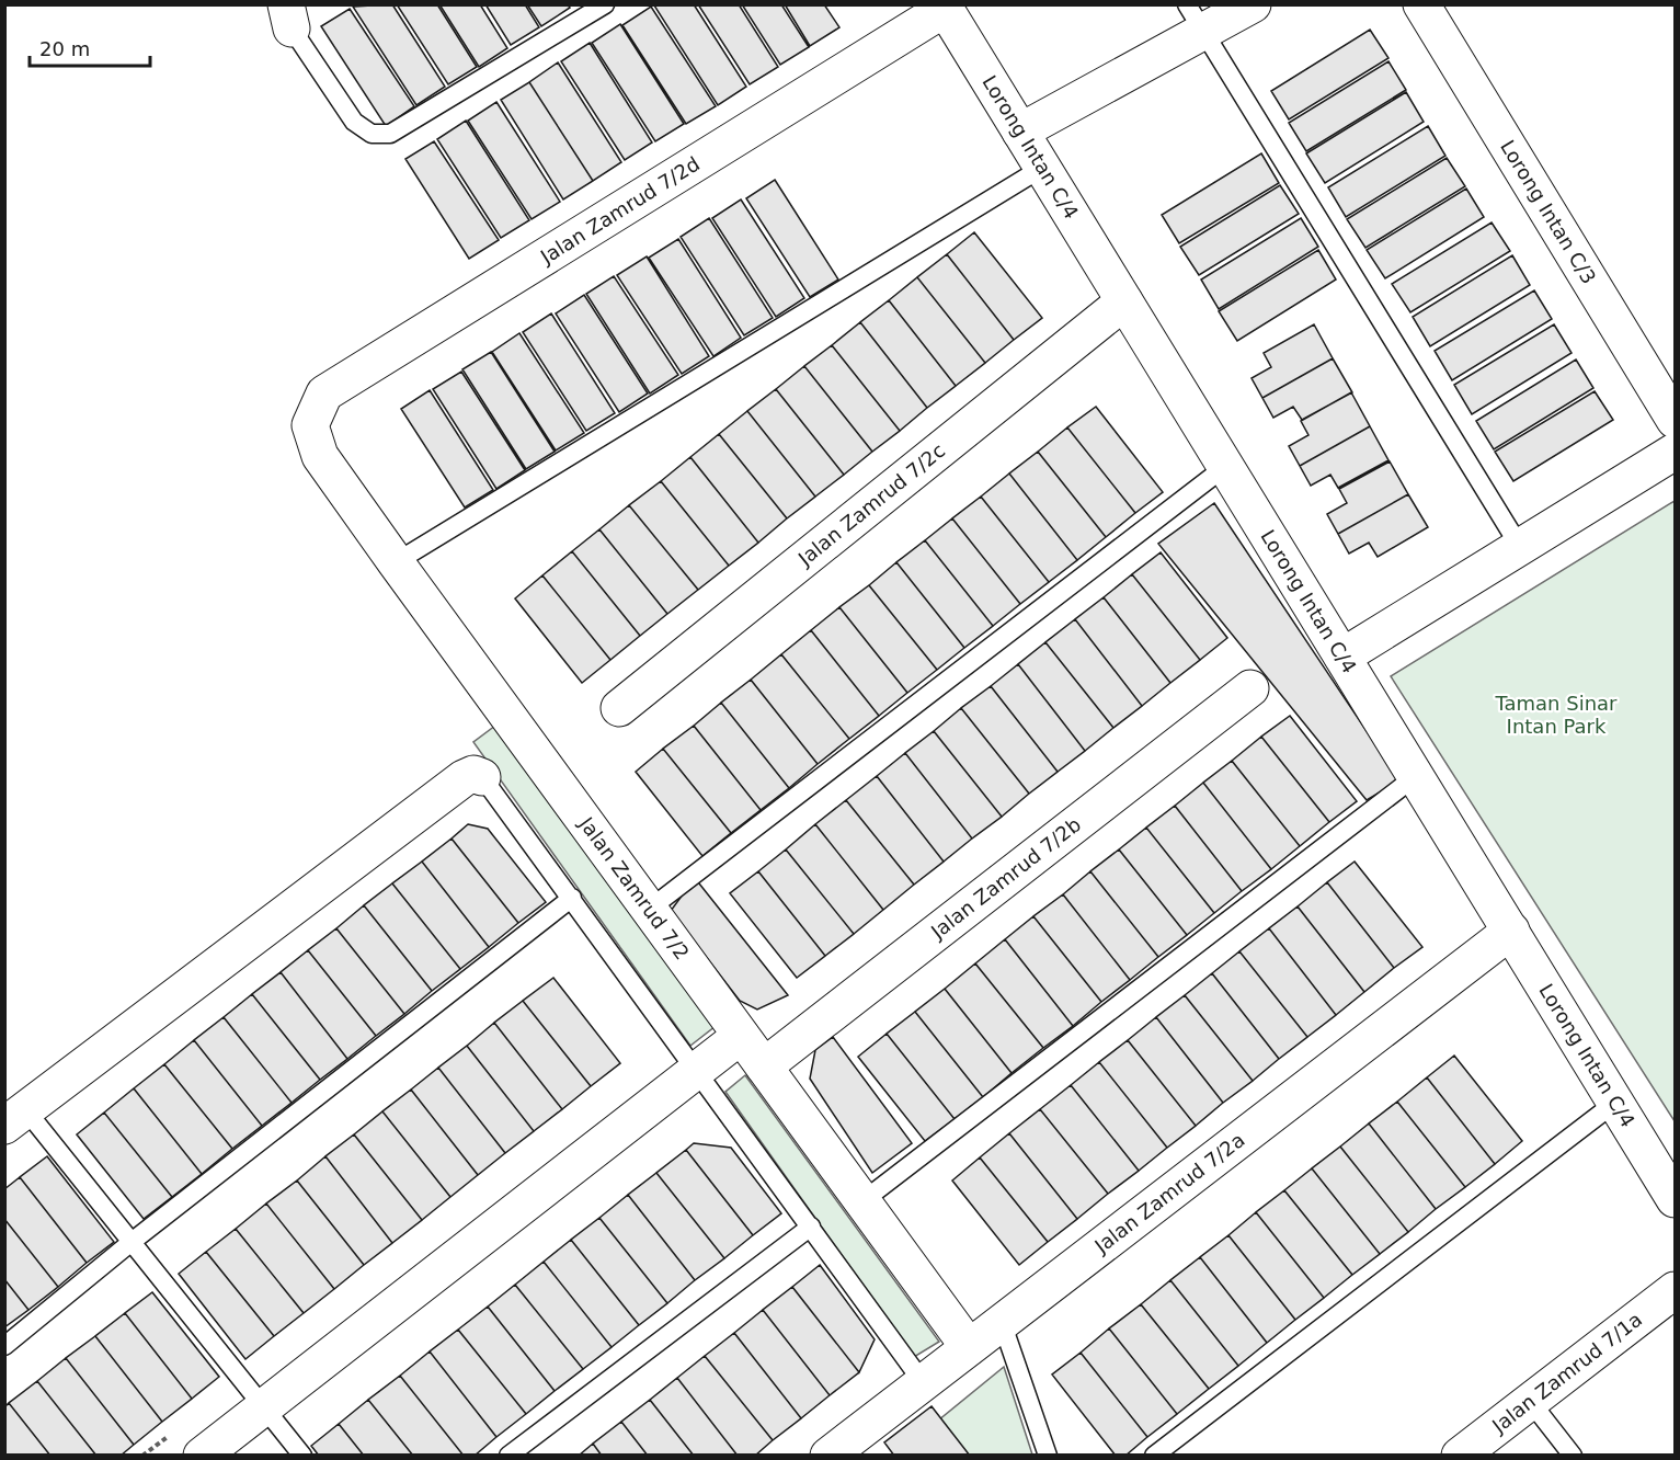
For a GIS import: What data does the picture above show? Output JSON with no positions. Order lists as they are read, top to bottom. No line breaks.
{"streets":{"street":["Lorong Intan C/4","Jalan Zamrud 7/2d","Lorong Intan C/3","Jalan Zamrud 7/2c","Jalan Zamrud 7/2b","Jalan Zamrud 7/2","Jalan Zamrud 7/2a","Jalan Zamrud 7/1a"]},"crossings":[["Lorong Intan C/4","Jalan Zamrud 7/2d"],["Lorong Intan C/4","Jalan Zamrud 7/2c"],["Lorong Intan C/4","Jalan Zamrud 7/2a"],["Jalan Zamrud 7/2d","Jalan Zamrud 7/2"],["Jalan Zamrud 7/2b","Jalan Zamrud 7/2"],["Jalan Zamrud 7/2","Jalan Zamrud 7/2a"]],"parks":["Taman Sinar Intan Park"],"scale_bar":"20 m"}
